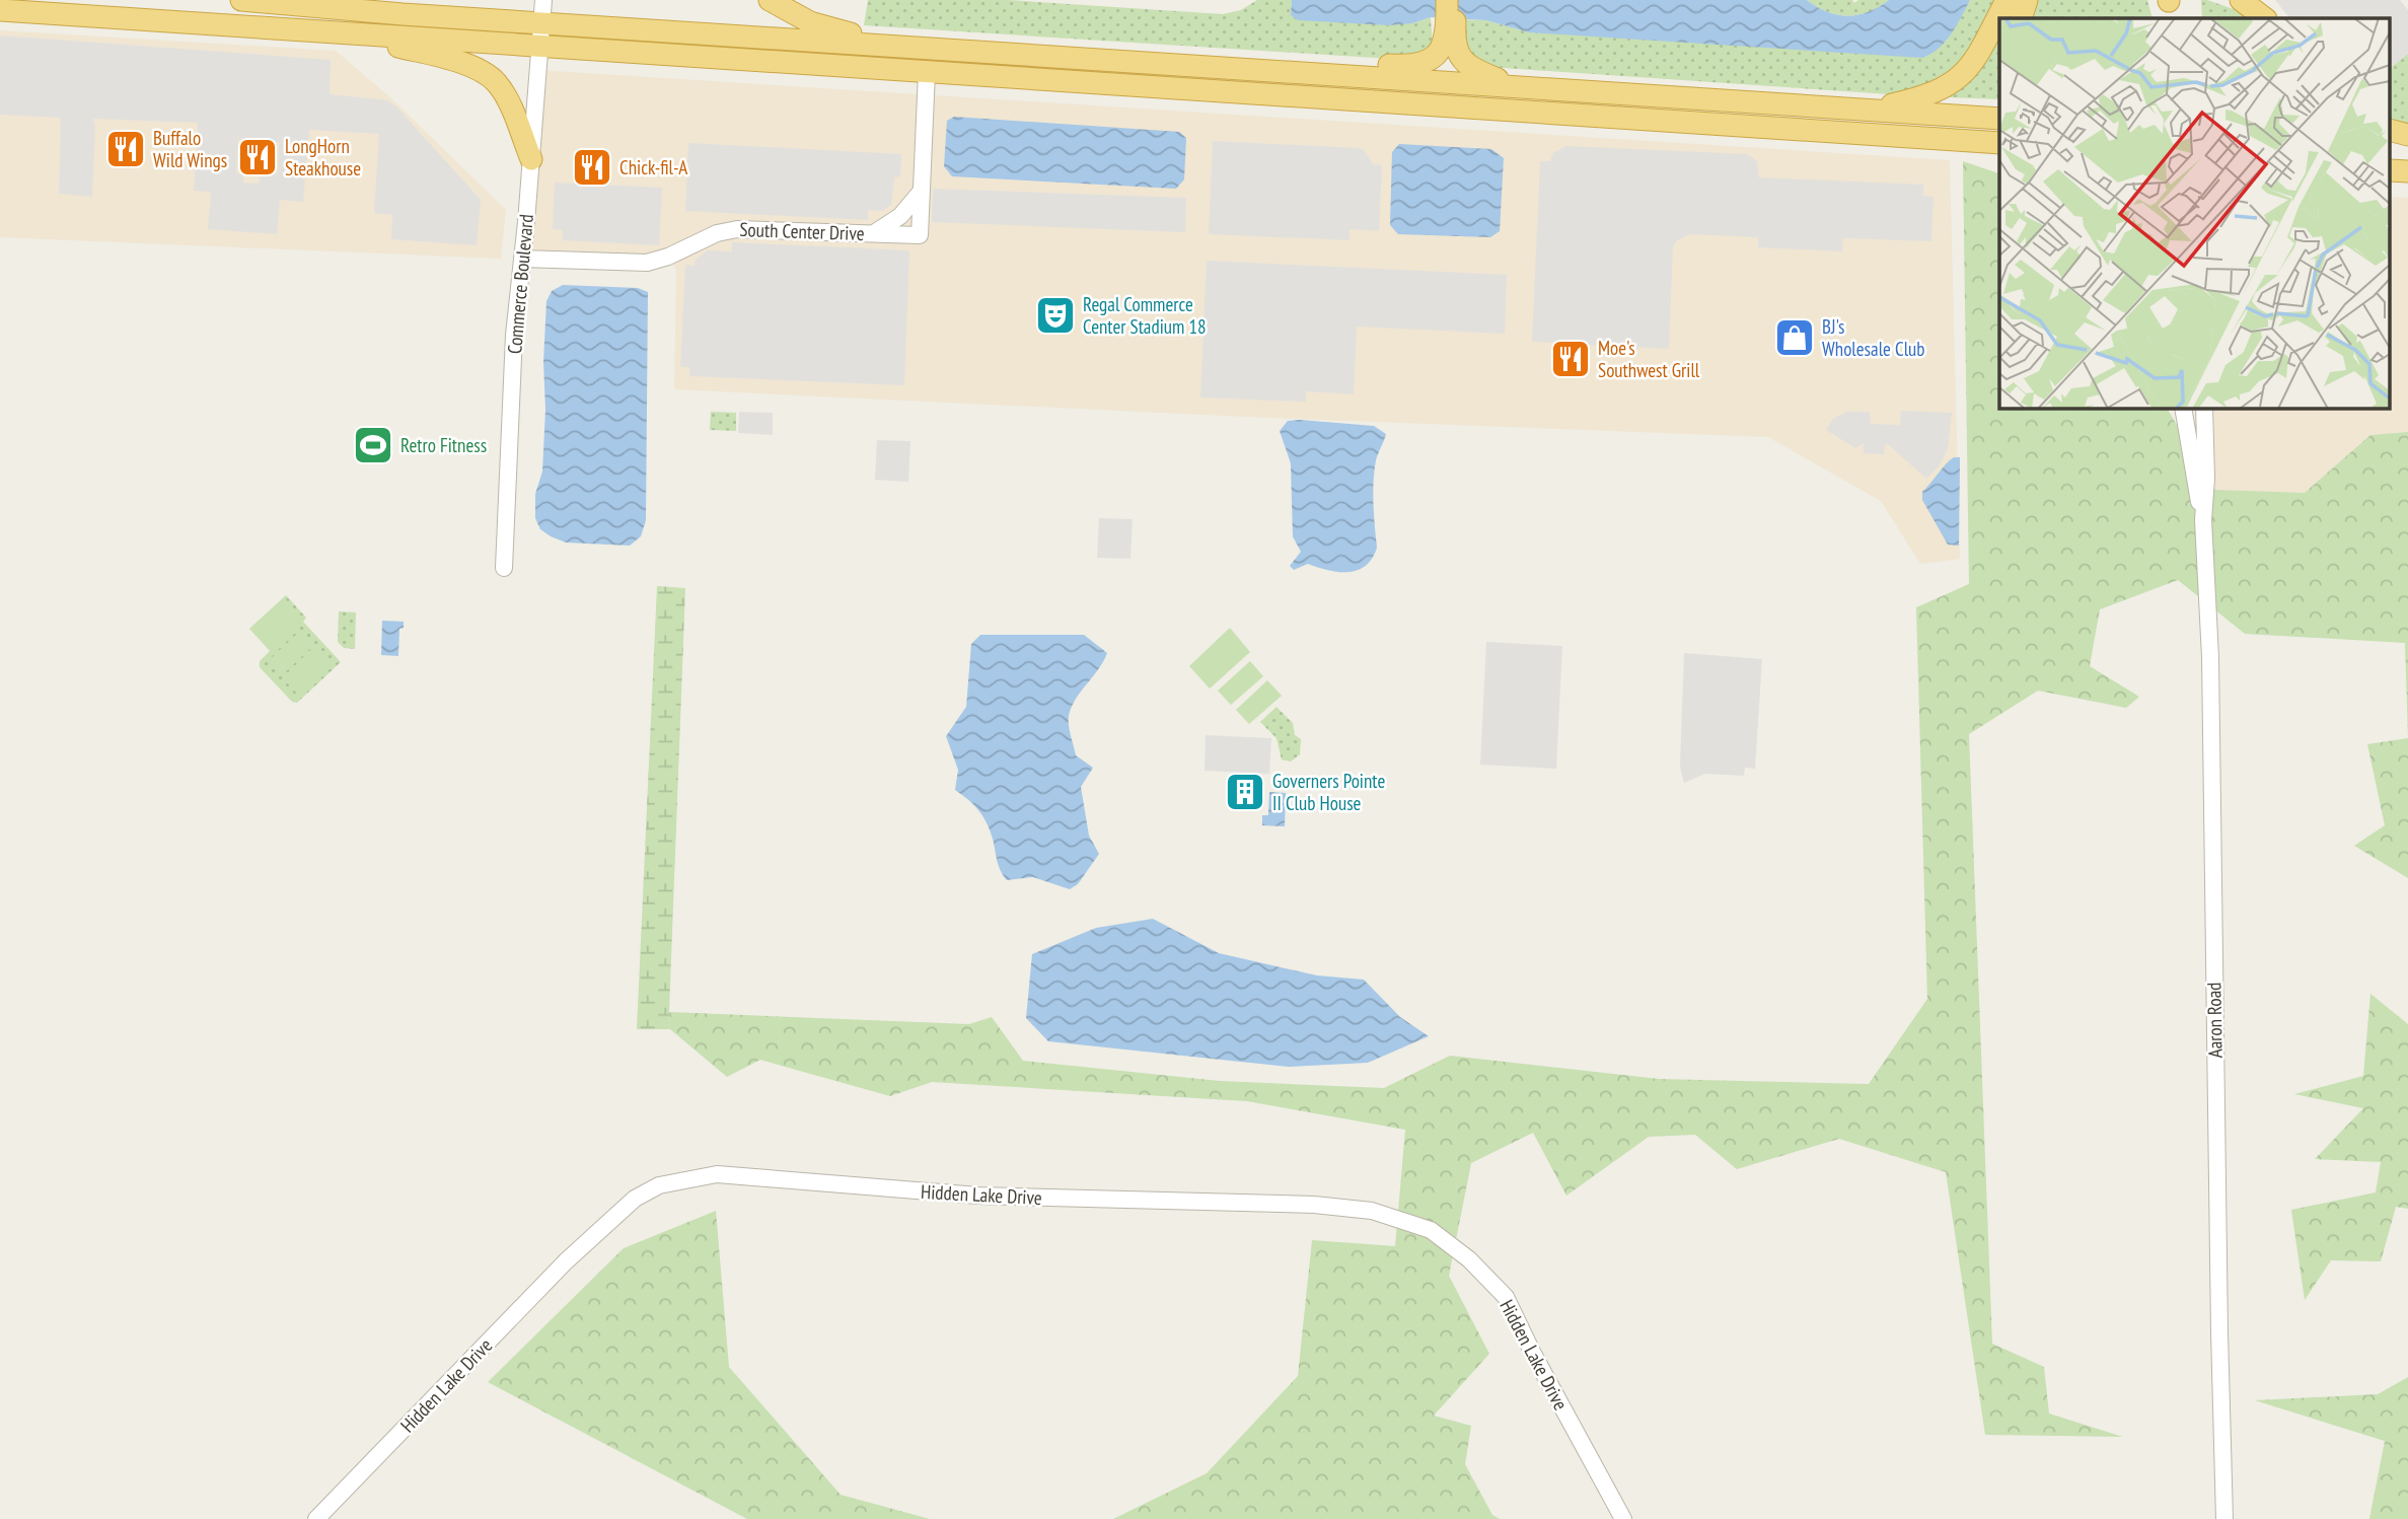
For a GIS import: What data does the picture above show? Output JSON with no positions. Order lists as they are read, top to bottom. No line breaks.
{"streets":{"street":["South Center Drive","Commerce Boulevard","Aaron Road","Hidden Lake Drive"]},"crossings":[["South Center Drive","Commerce Boulevard"]],"places":{"restaurant":["Buffalo Wild Wings","LongHorn Steakhouse","Chick-fil-A","Moe's Southwest Grill"],"theatre":["Regal Commerce Center Stadium 18"],"shop":["BJ's Wholesale Club"],"sports":["Retro Fitness"],"building":["Governers Pointe II Club House"]}}
